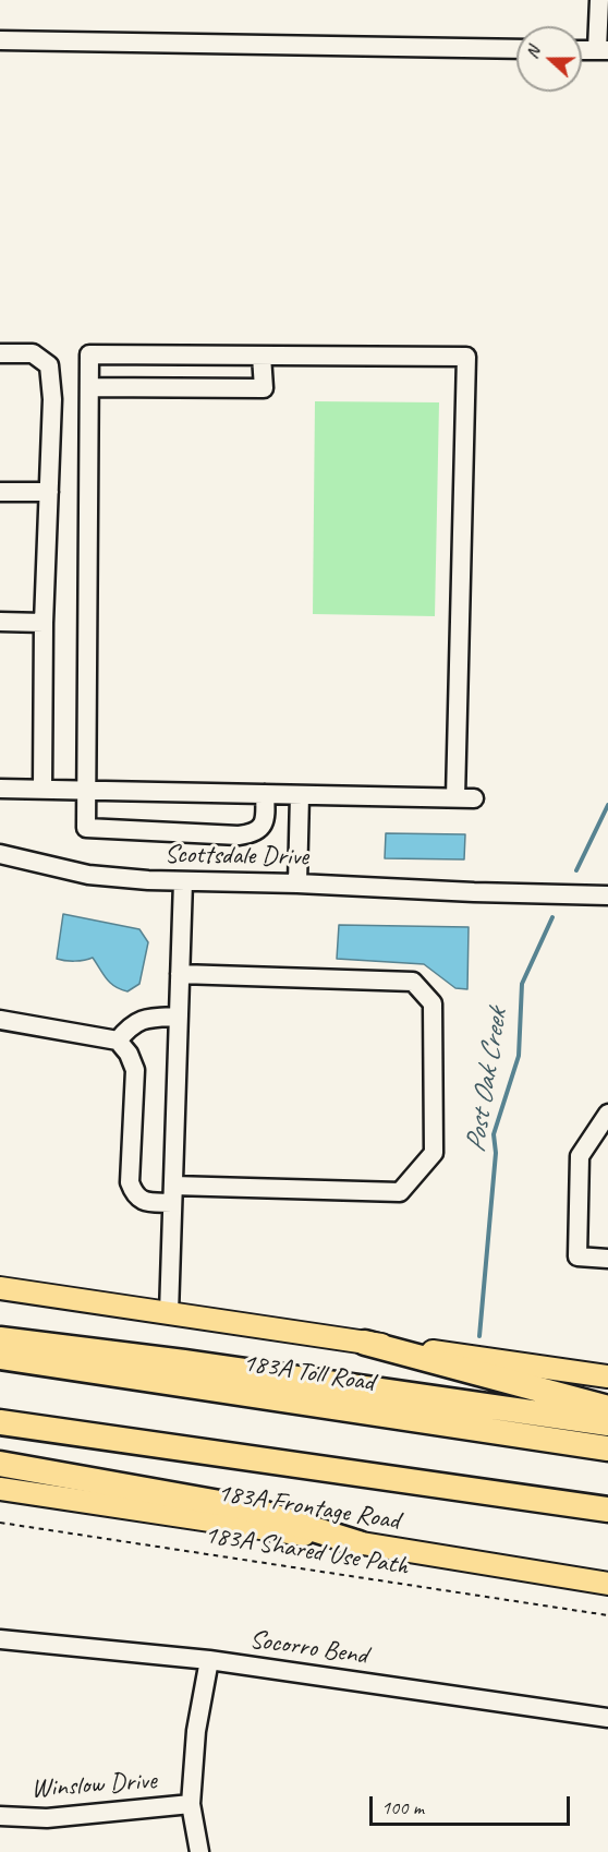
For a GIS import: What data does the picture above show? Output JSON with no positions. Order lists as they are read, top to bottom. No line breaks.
{"streets":{"highway":["183A Toll Road"],"main road":["183A Frontage Road"],"street":["Scottsdale Drive","Socorro Bend","Winslow Drive"],"path":["183A Shared Use Path"]},"water":["Post Oak Creek"],"scale_bar":"100 m","north":"left"}
